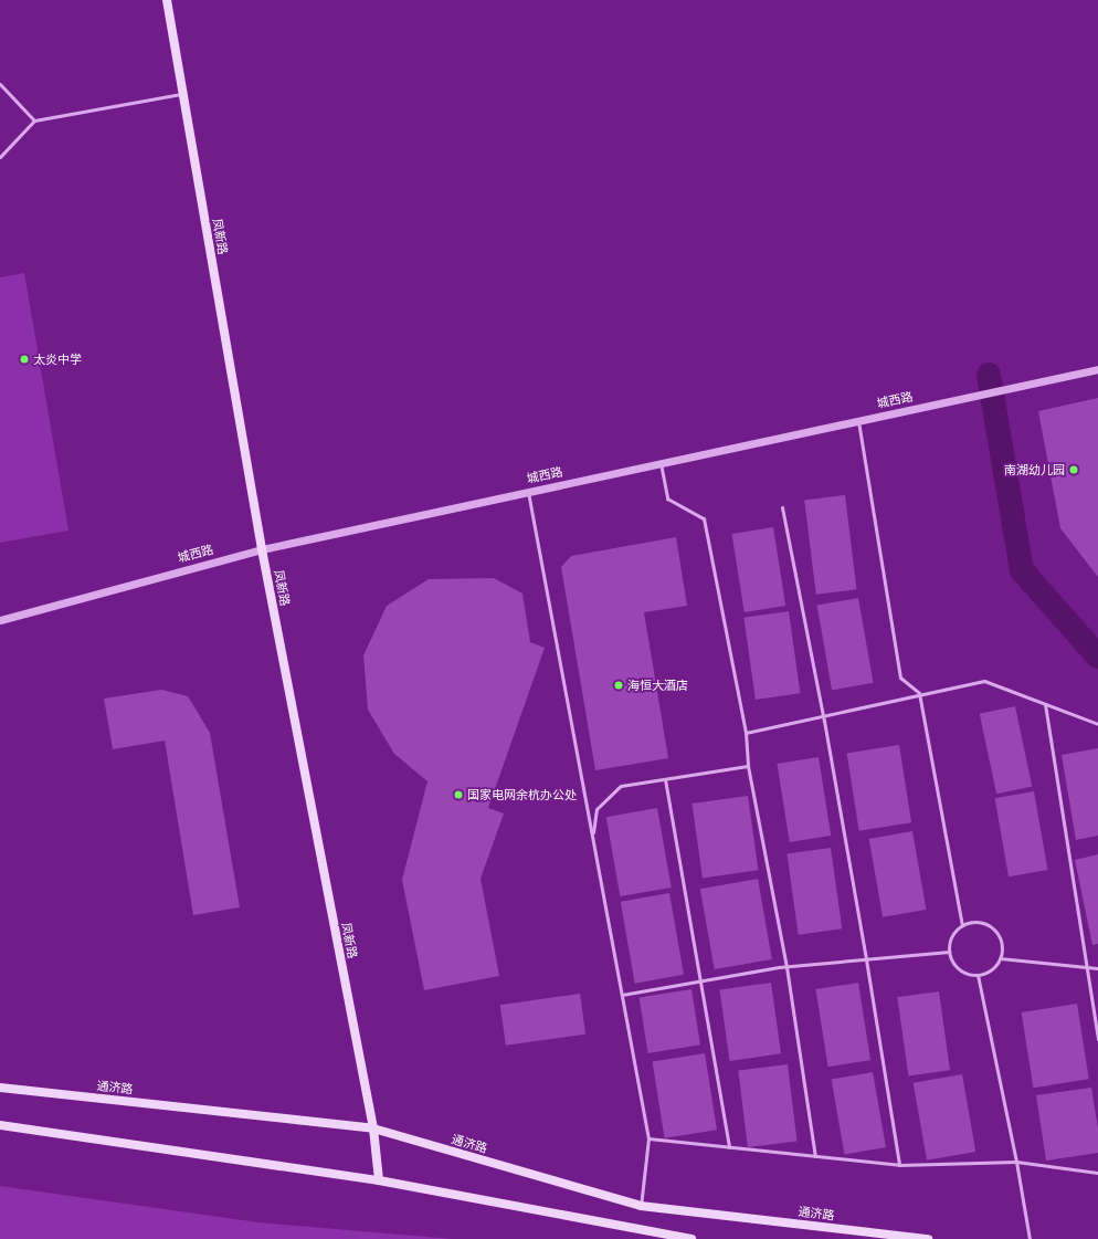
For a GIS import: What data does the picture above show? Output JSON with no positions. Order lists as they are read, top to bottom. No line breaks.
{"streets":{"main road":["凤新路","通济路"],"street":["城西路"]},"crossings":[["凤新路","城西路"],["凤新路","通济路"]],"places":["太炎中学","南湖幼儿园","海恒大酒店","国家电网余杭办公处"]}
